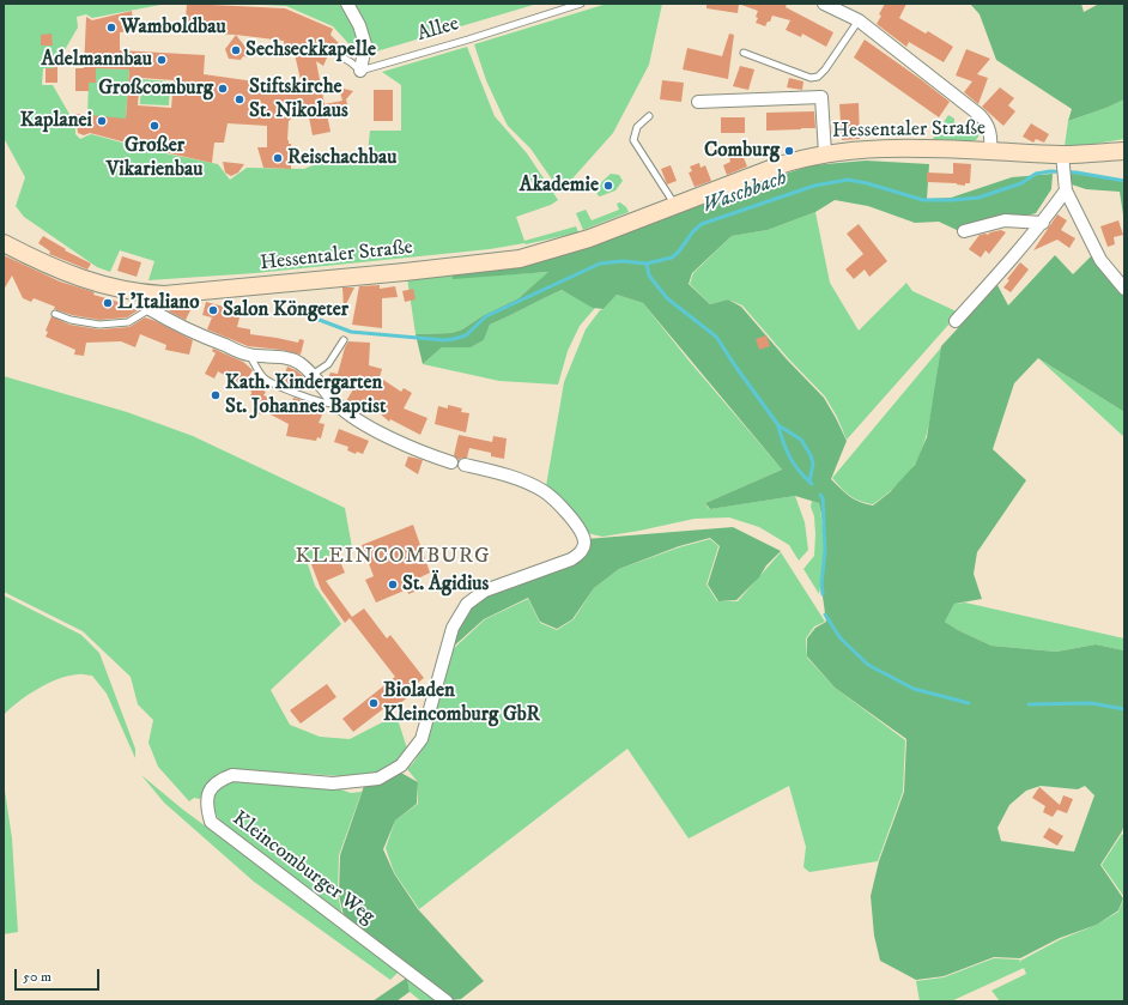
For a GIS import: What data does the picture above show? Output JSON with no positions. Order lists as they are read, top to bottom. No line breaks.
{"streets":{"main road":["Hessentaler Straße"],"street":["Kleincomburger Weg"],"lane":["Allee"]},"districts":["KLEINCOMBURG"],"water":["Waschbach"],"places":["Wamboldbau","Sechseckkapelle","Adelmannbau","Großcomburg","Stiftskirche St. Nikolaus","Kaplanei","Großer Vikarienbau","Comburg","Reischachbau","Akademie","L'Italiano","Salon Köngeter","Kath. Kindergarten St. Johannes Baptist","St. Ägidius","Bioladen Kleincomburg GbR"],"scale_bar":"50 m"}
